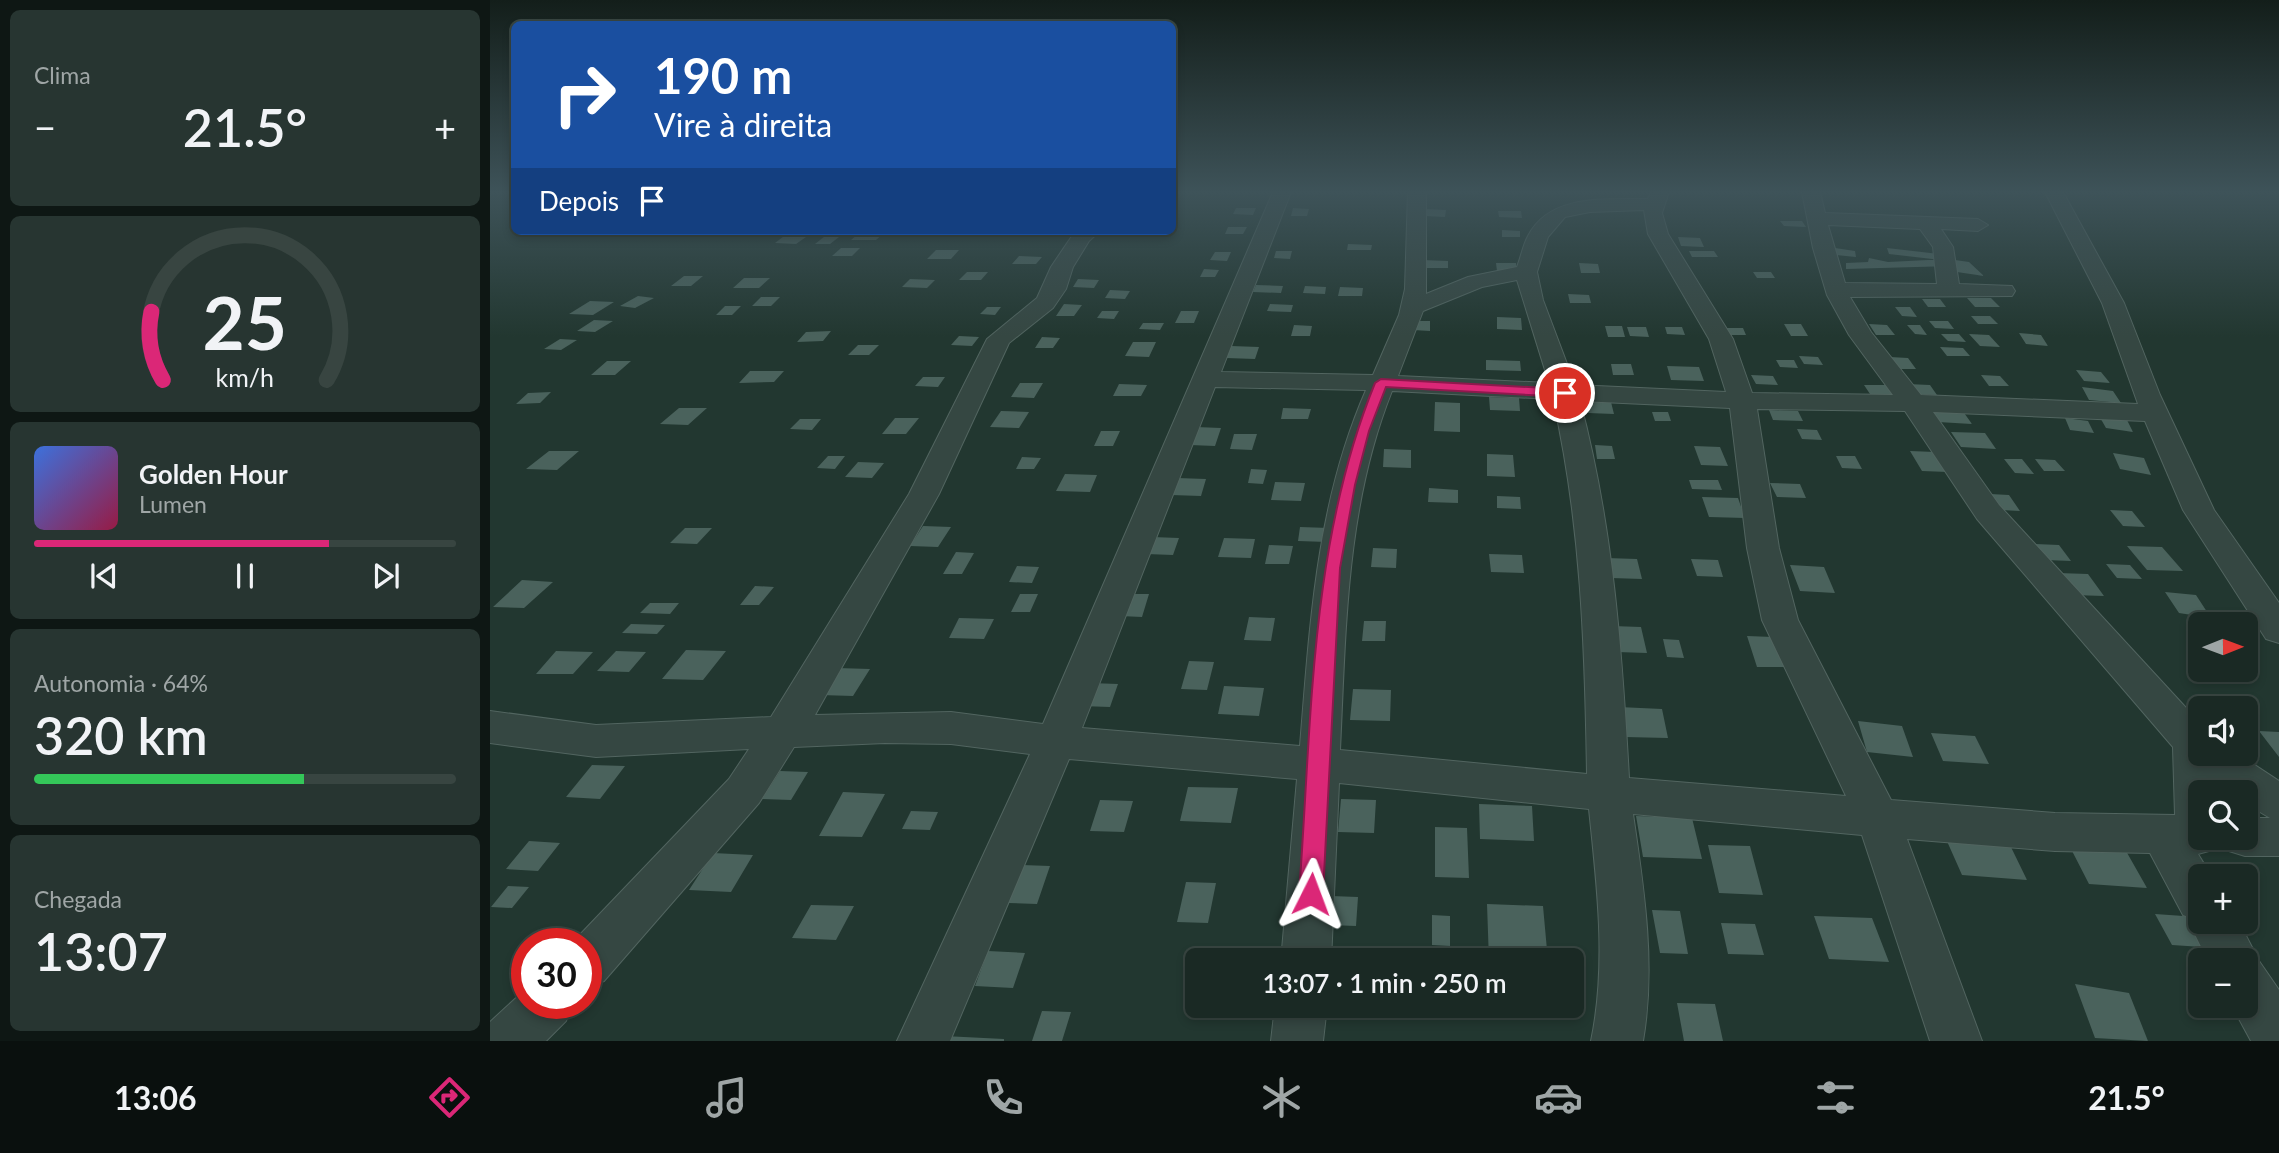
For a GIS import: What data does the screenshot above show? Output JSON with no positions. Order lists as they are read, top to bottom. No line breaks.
{"north":"right","page":{"tile":["Clima",["Autonomia · 64%","320 km"],["Chegada","13:07"]],"turn":["190 m","Vire à direita"],"heat":["−","21.5°","+"],"then":"Depois","song":["Golden Hour","Lumen"],"map_buttons":["+","−"],"limit":"30","trip":"13:07 · 1 min · 250 m","tabs":["13:06","21.5°"],"gauge":["25","km/h"]}}
